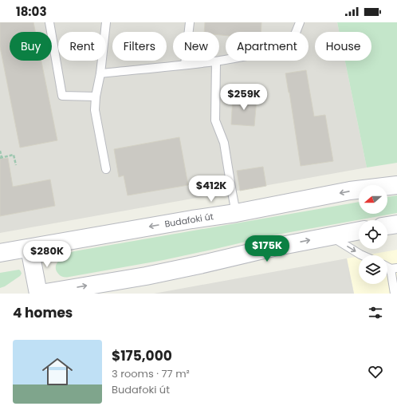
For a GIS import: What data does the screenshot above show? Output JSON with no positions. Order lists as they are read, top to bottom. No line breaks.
{"streets":{"main road":["Budafoki út"]},"north":"left","page":{"status":"18:03","chip":["Buy","Rent","Filters","New","Apartment","House"],"price":["$259K","$412K","$175K","$280K"],"heading":"4 homes","list":[{"name":"$175,000","note":"3 rooms · 77 m² · Budafoki út"}]}}
